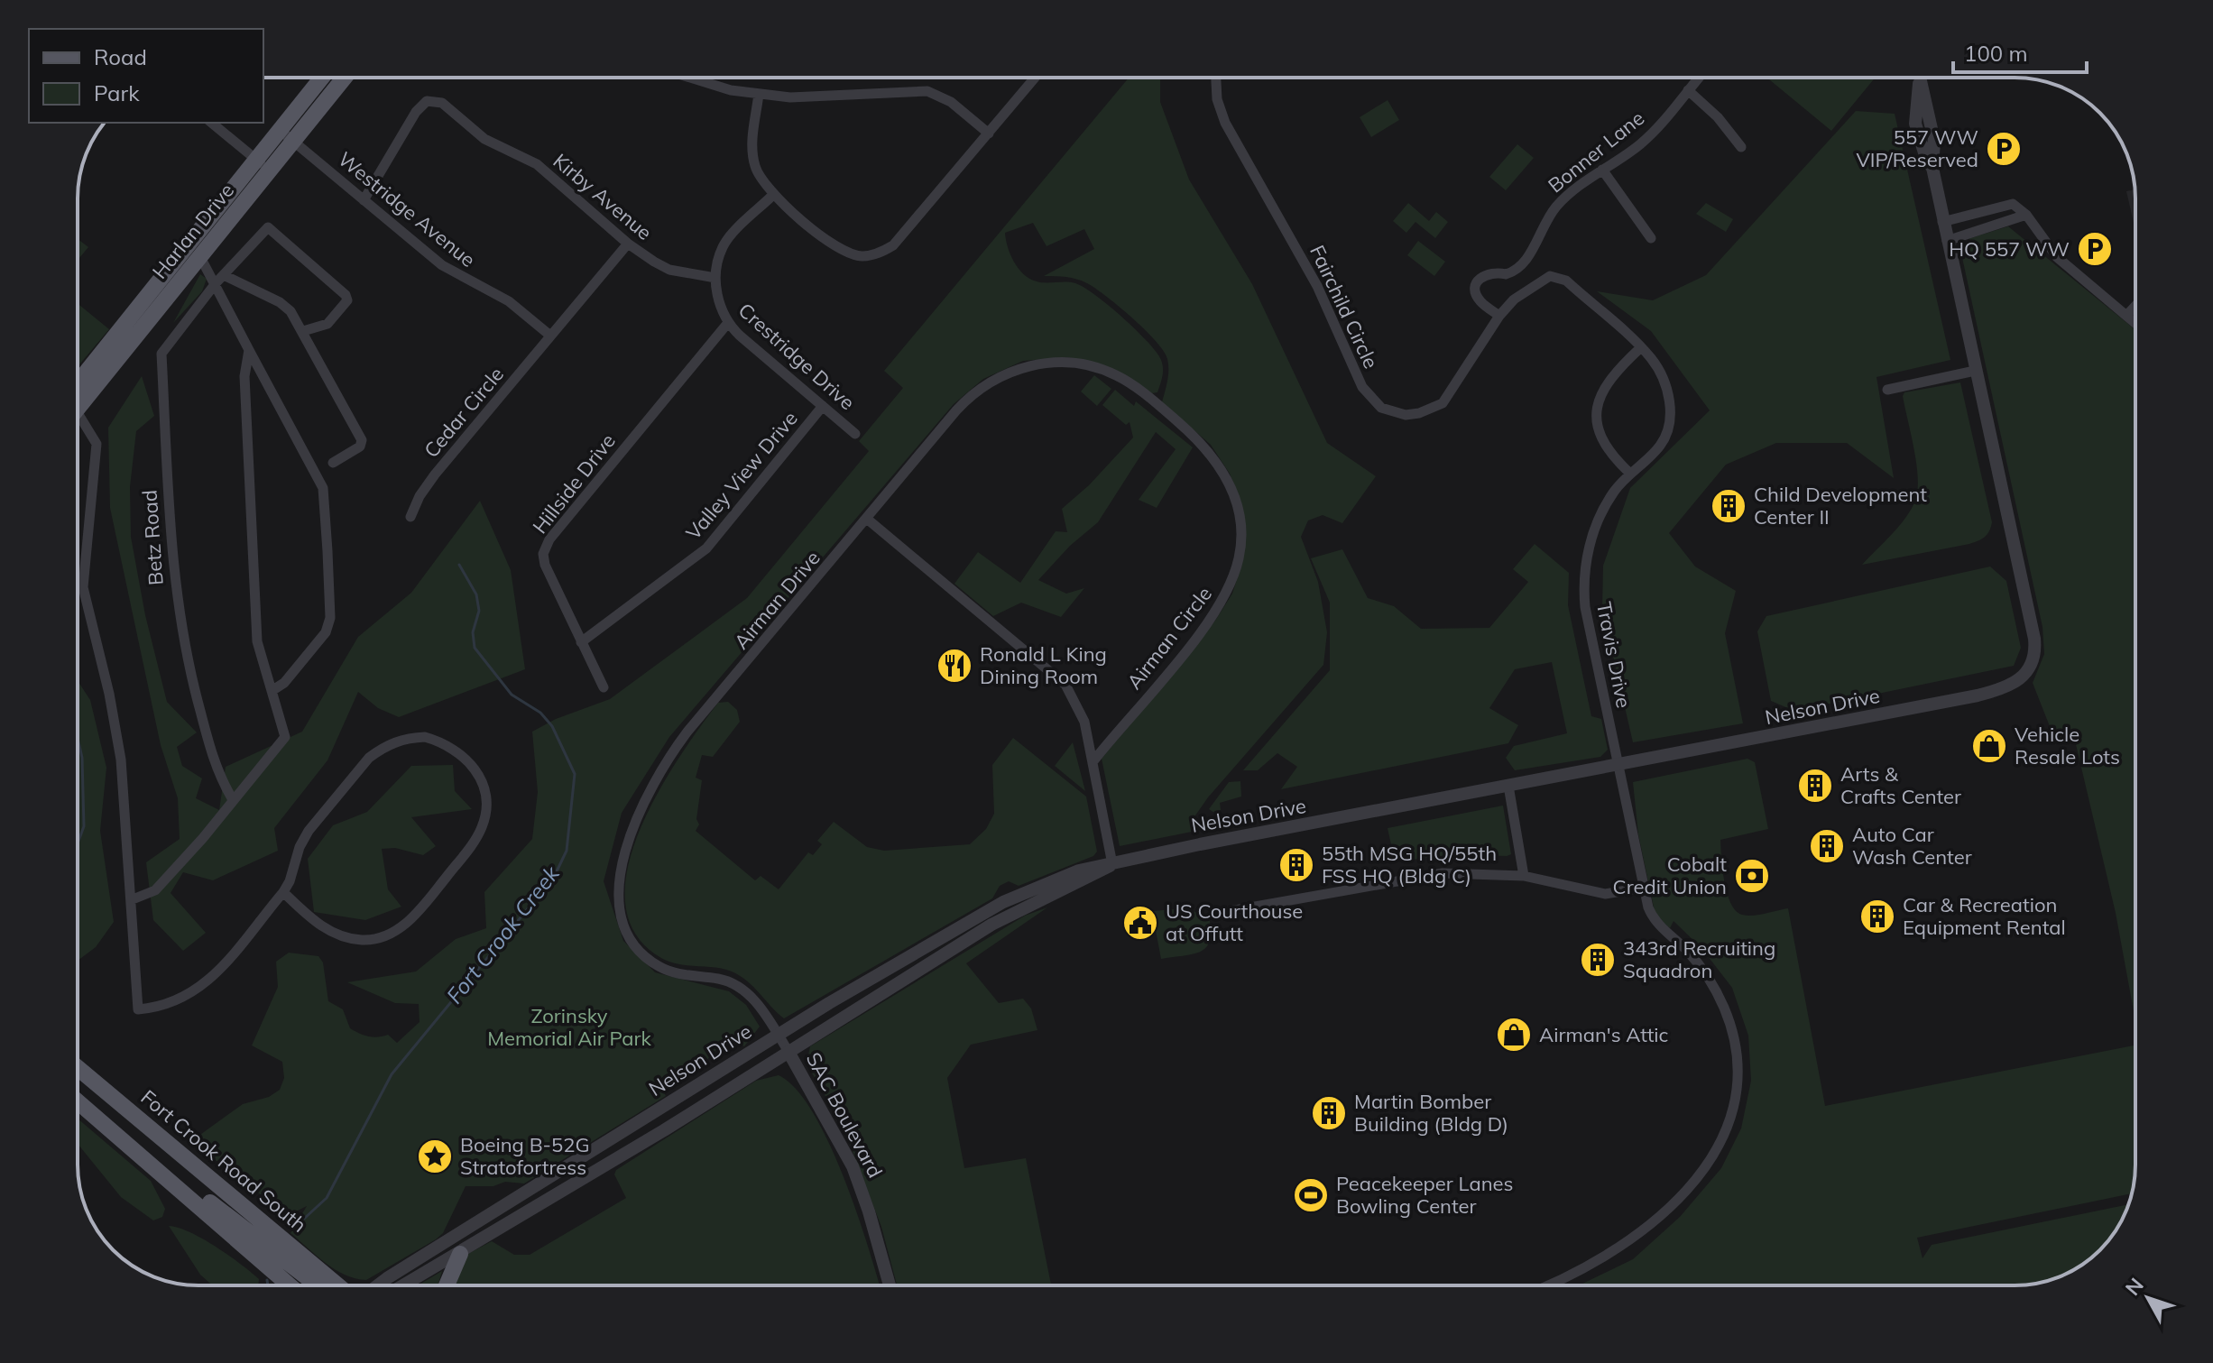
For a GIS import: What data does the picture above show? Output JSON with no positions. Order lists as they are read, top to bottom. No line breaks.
{"streets":{"main road":["Harlan Drive","Fort Crook Road South"],"street":["Bonner Lane","Kirby Avenue","Westridge Avenue","Fairchild Circle","Crestridge Drive","Cedar Circle","Valley View Drive","Hillside Drive","Betz Road","Airman Drive","Airman Circle","Travis Drive","Nelson Drive","SAC Boulevard"]},"crossings":[["Bonner Lane","Fairchild Circle"],["Kirby Avenue","Westridge Avenue"],["Kirby Avenue","Crestridge Drive"],["Kirby Avenue","Cedar Circle"],["Westridge Avenue","Harlan Drive"],["Westridge Avenue","Cedar Circle"],["Fairchild Circle","Travis Drive"],["Crestridge Drive","Valley View Drive"],["Crestridge Drive","Hillside Drive"],["Valley View Drive","Hillside Drive"],["Airman Drive","Airman Circle"],["Airman Drive","Nelson Drive"],["Airman Drive","SAC Boulevard"],["Travis Drive","Nelson Drive"],["Nelson Drive","SAC Boulevard"]],"water":["Fort Crook Creek"],"parks":["Zorinsky Memorial Air Park"],"places":{"parking":["557 WW VIP/Reserved","HQ 557 WW"],"building":["Child Development Center II","Arts & Crafts Center","Auto Car Wash Center","55th MSG HQ/55th FSS HQ (Bldg C)","Car & Recreation Equipment Rental","343rd Recruiting Squadron","Martin Bomber Building (Bldg D)"],"restaurant":["Ronald L King Dining Room"],"shop":["Vehicle Resale Lots","Airman's Attic"],"bank":["Cobalt Credit Union"],"public building":["US Courthouse at Offutt"],"place":["Boeing B-52G Stratofortress"],"sports":["Peacekeeper Lanes Bowling Center"]},"legend":["Road","Park"],"scale_bar":"100 m","north":"top left"}
